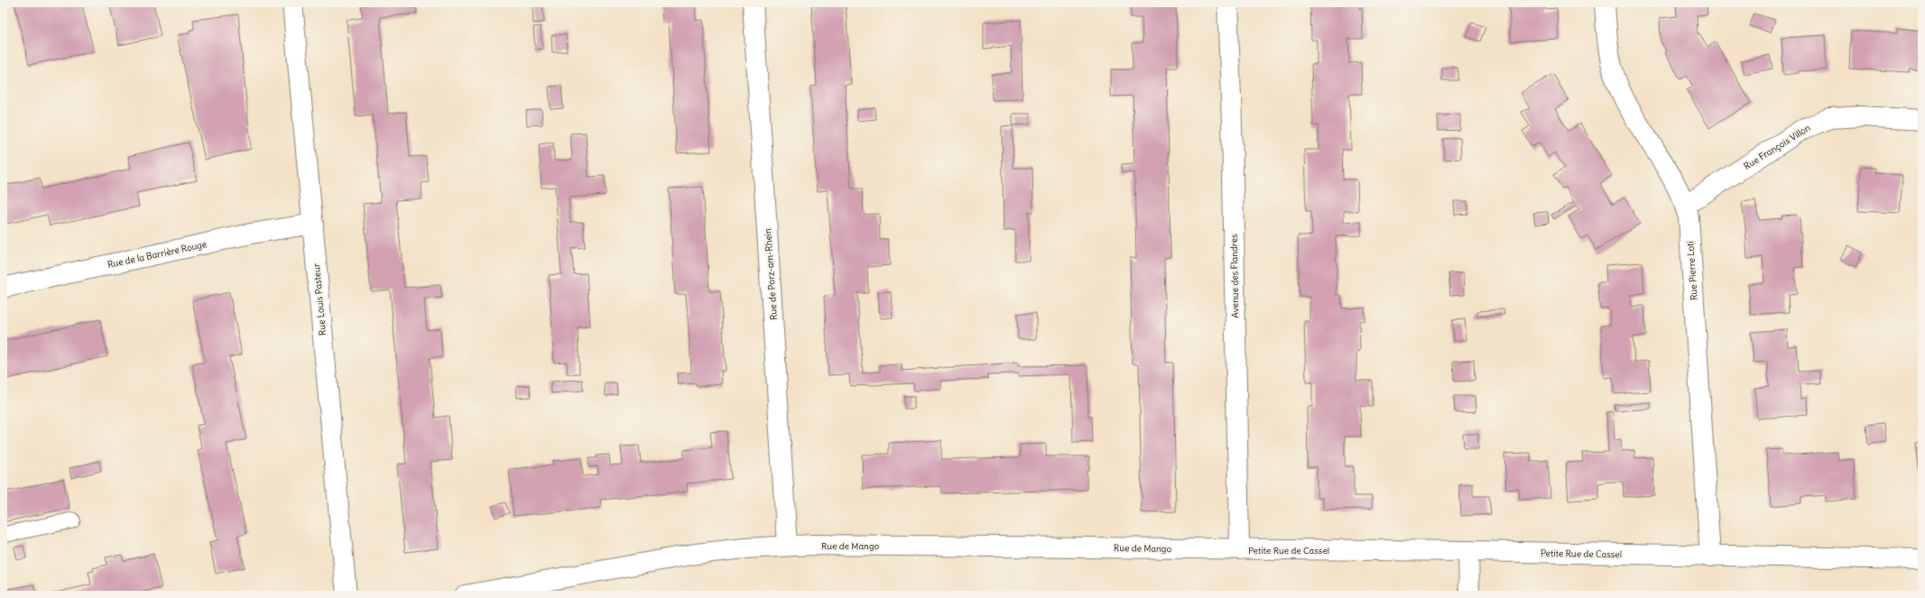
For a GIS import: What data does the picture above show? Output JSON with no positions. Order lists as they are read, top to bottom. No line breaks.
{"streets":{"street":["Rue François Villon","Rue de la Barrière Rouge","Rue Pierre Loti","Rue de Porz-am-Rhein","Avenue des Flandres","Rue Louis Pasteur","Rue de Mango","Petite Rue de Cassel"]},"crossings":[["Rue François Villon","Rue Pierre Loti"],["Rue de la Barrière Rouge","Rue Louis Pasteur"],["Rue Pierre Loti","Petite Rue de Cassel"],["Rue de Porz-am-Rhein","Rue de Mango"],["Avenue des Flandres","Rue de Mango"],["Avenue des Flandres","Petite Rue de Cassel"],["Rue de Mango","Petite Rue de Cassel"]]}
